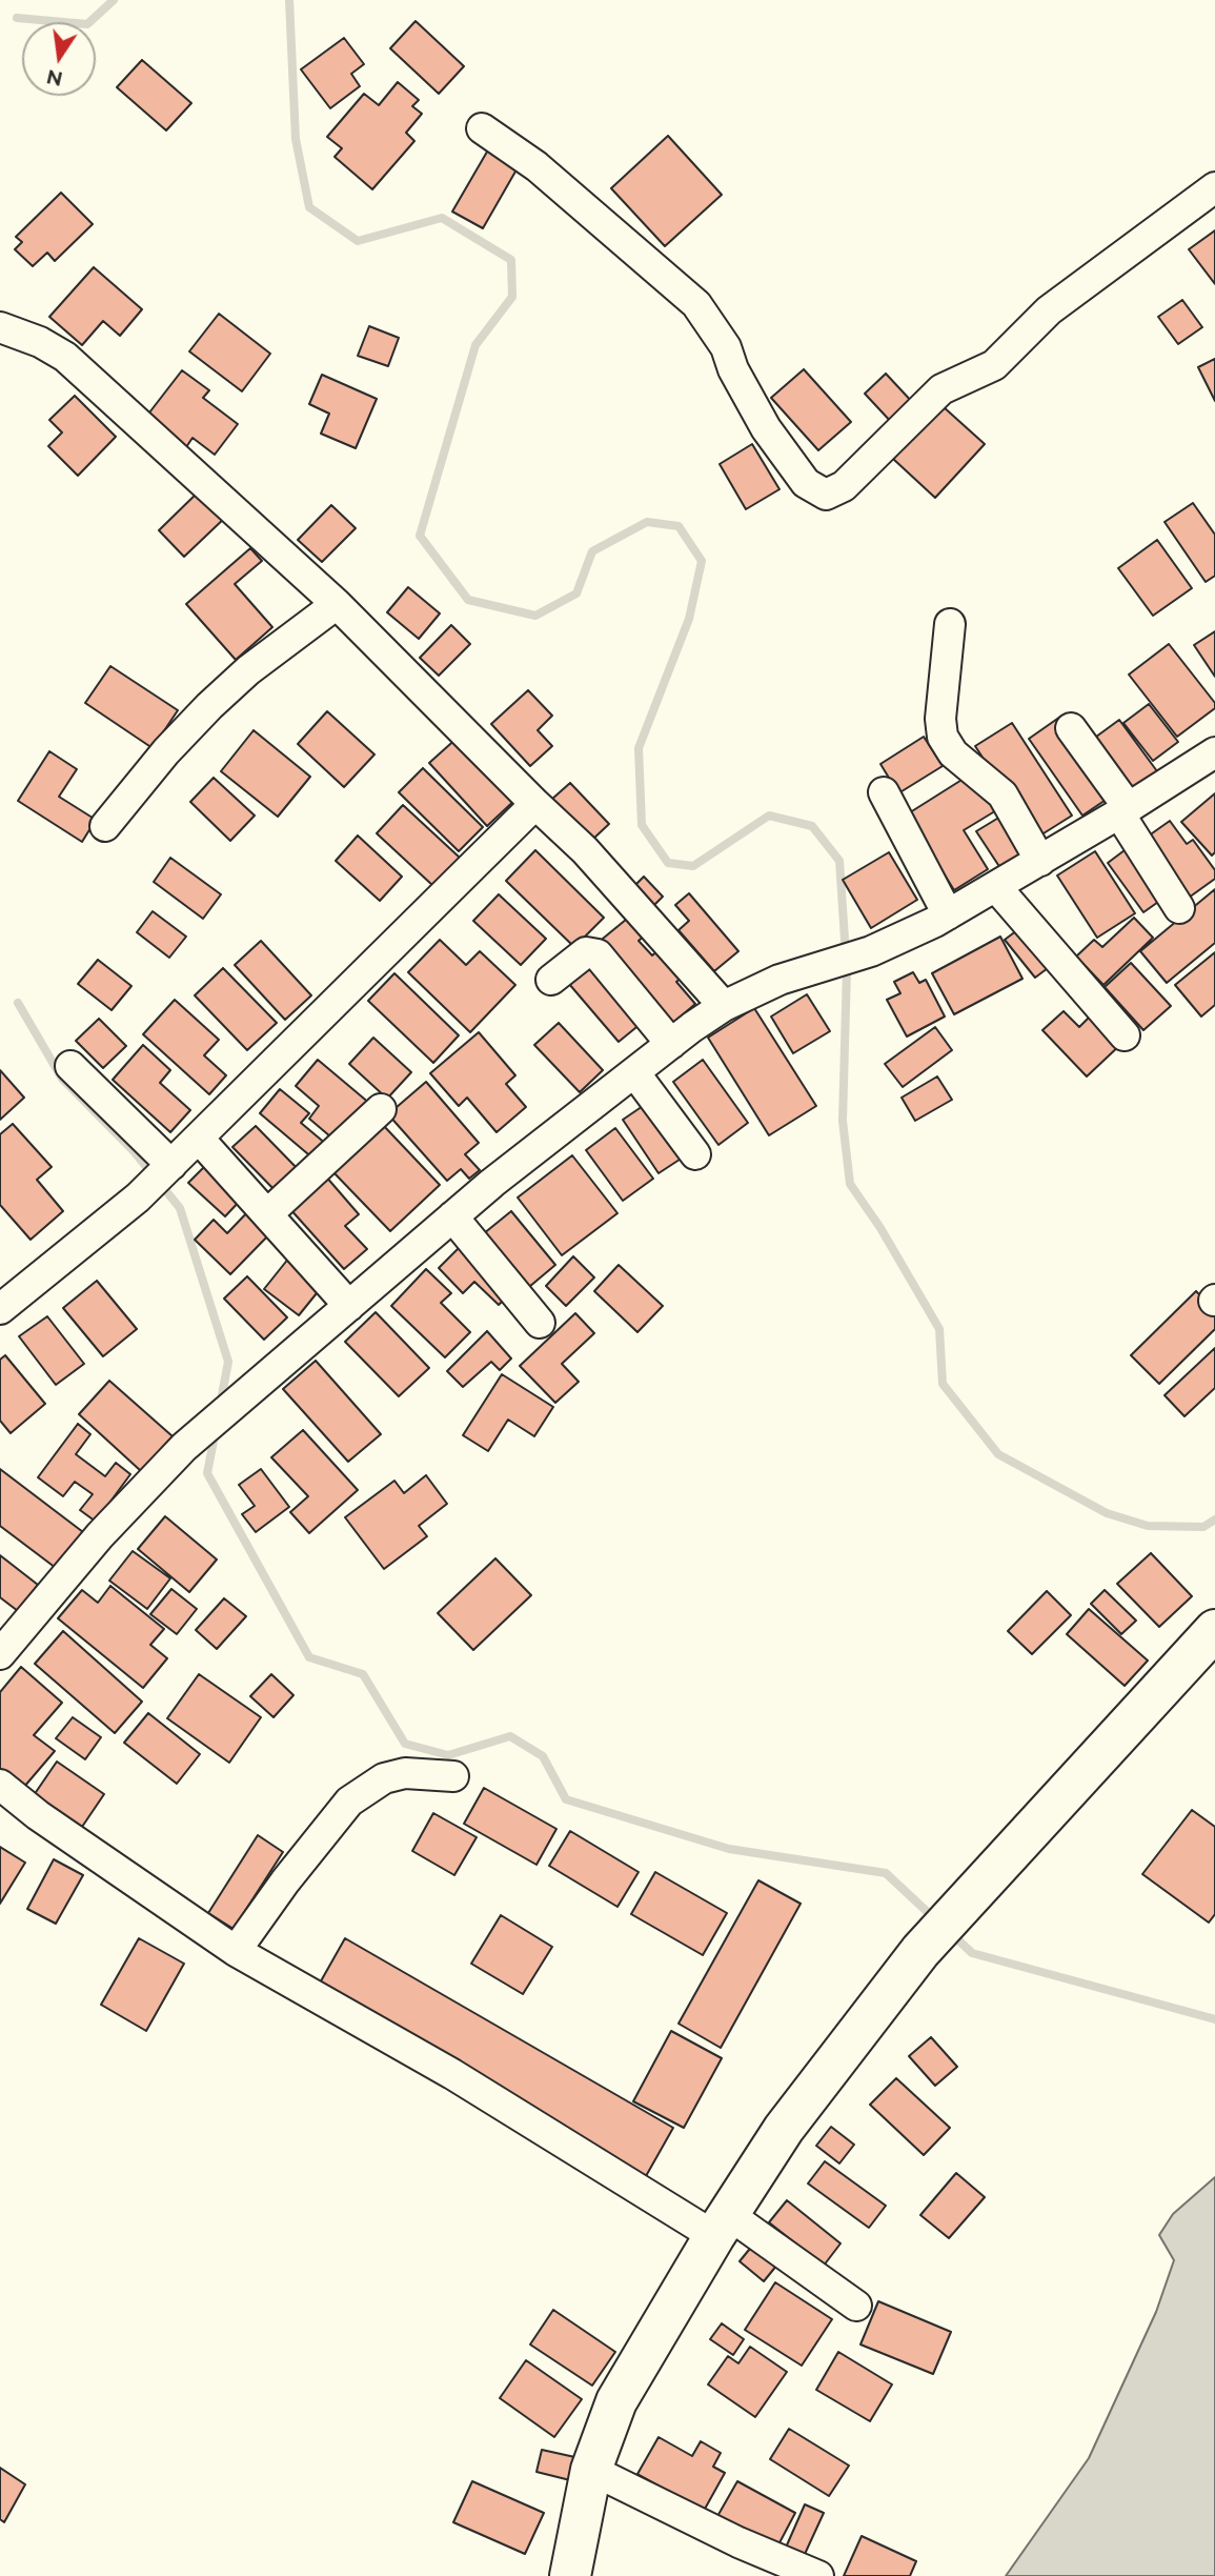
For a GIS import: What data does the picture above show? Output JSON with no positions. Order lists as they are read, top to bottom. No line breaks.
{"north":"bottom"}
